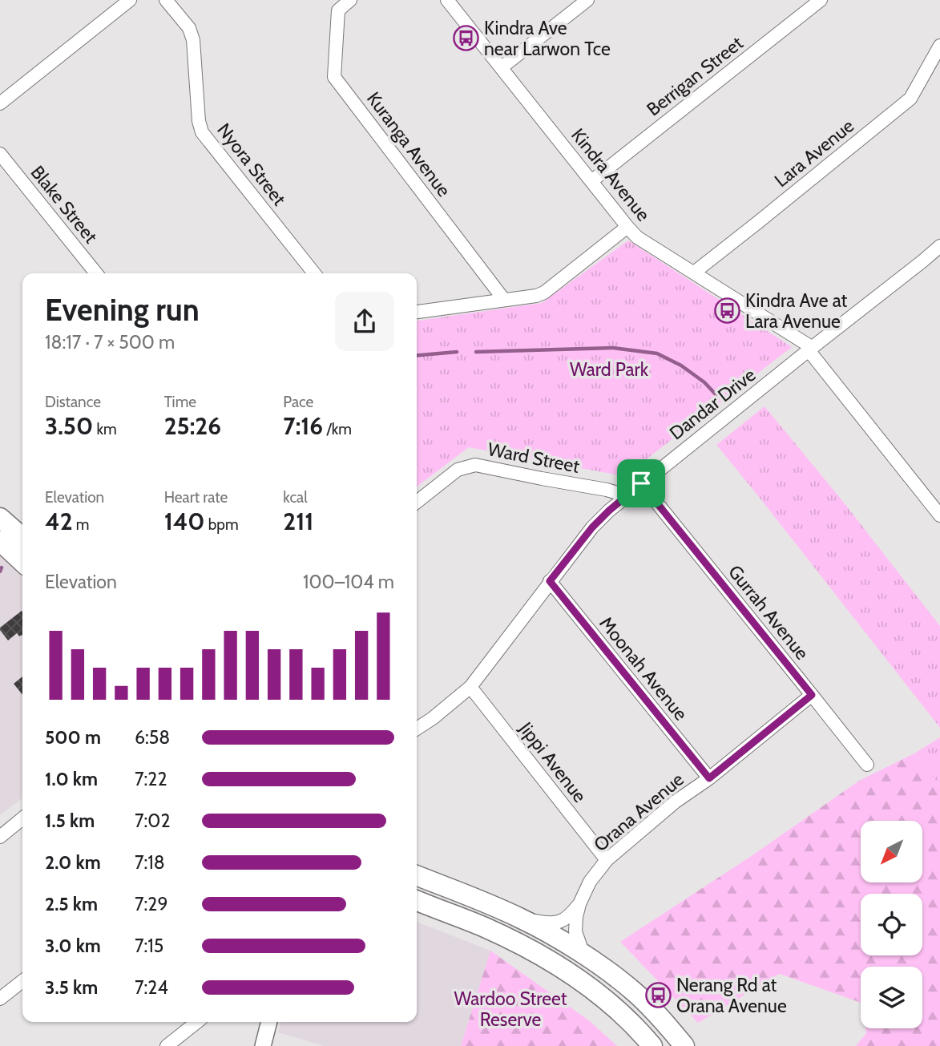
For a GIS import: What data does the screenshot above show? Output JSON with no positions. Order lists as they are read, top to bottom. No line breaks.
{"streets":{"street":["Berrigan Street","Kuranga Avenue","Lara Avenue","Nyora Street","Kindra Avenue","Blake Street","Dandar Drive","Ward Street","Gurrah Avenue","Moonah Avenue","Jippi Avenue","Orana Avenue"]},"crossings":[["Berrigan Street","Kindra Avenue"],["Lara Avenue","Kindra Avenue"],["Kindra Avenue","Dandar Drive"],["Dandar Drive","Ward Street"],["Dandar Drive","Gurrah Avenue"],["Dandar Drive","Moonah Avenue"],["Dandar Drive","Jippi Avenue"],["Gurrah Avenue","Orana Avenue"],["Moonah Avenue","Orana Avenue"],["Jippi Avenue","Orana Avenue"]],"parks":["Ward Park","Wardoo Street Reserve"],"places":{"bus stop":["Kindra Ave near Larwon Tce","Kindra Ave at Lara Avenue","Nerang Rd at Orana Avenue"]},"north":"bottom left","page":{"heading":["Evening run","18:17 · 7 × 500 m"],"stats":[["Distance","3.50 km"],["Time","25:26"],["Pace","7:16 /km"],["Elevation","42 m"],["Heart rate","140 bpm"],["kcal","211"]],"chart":["Elevation","100–104 m"],"list":[{"name":"500 m","note":"6:58"},{"name":"1.0 km","note":"7:22"},{"name":"1.5 km","note":"7:02"},{"name":"2.0 km","note":"7:18"},{"name":"2.5 km","note":"7:29"},{"name":"3.0 km","note":"7:15"},{"name":"3.5 km","note":"7:24"}]}}
